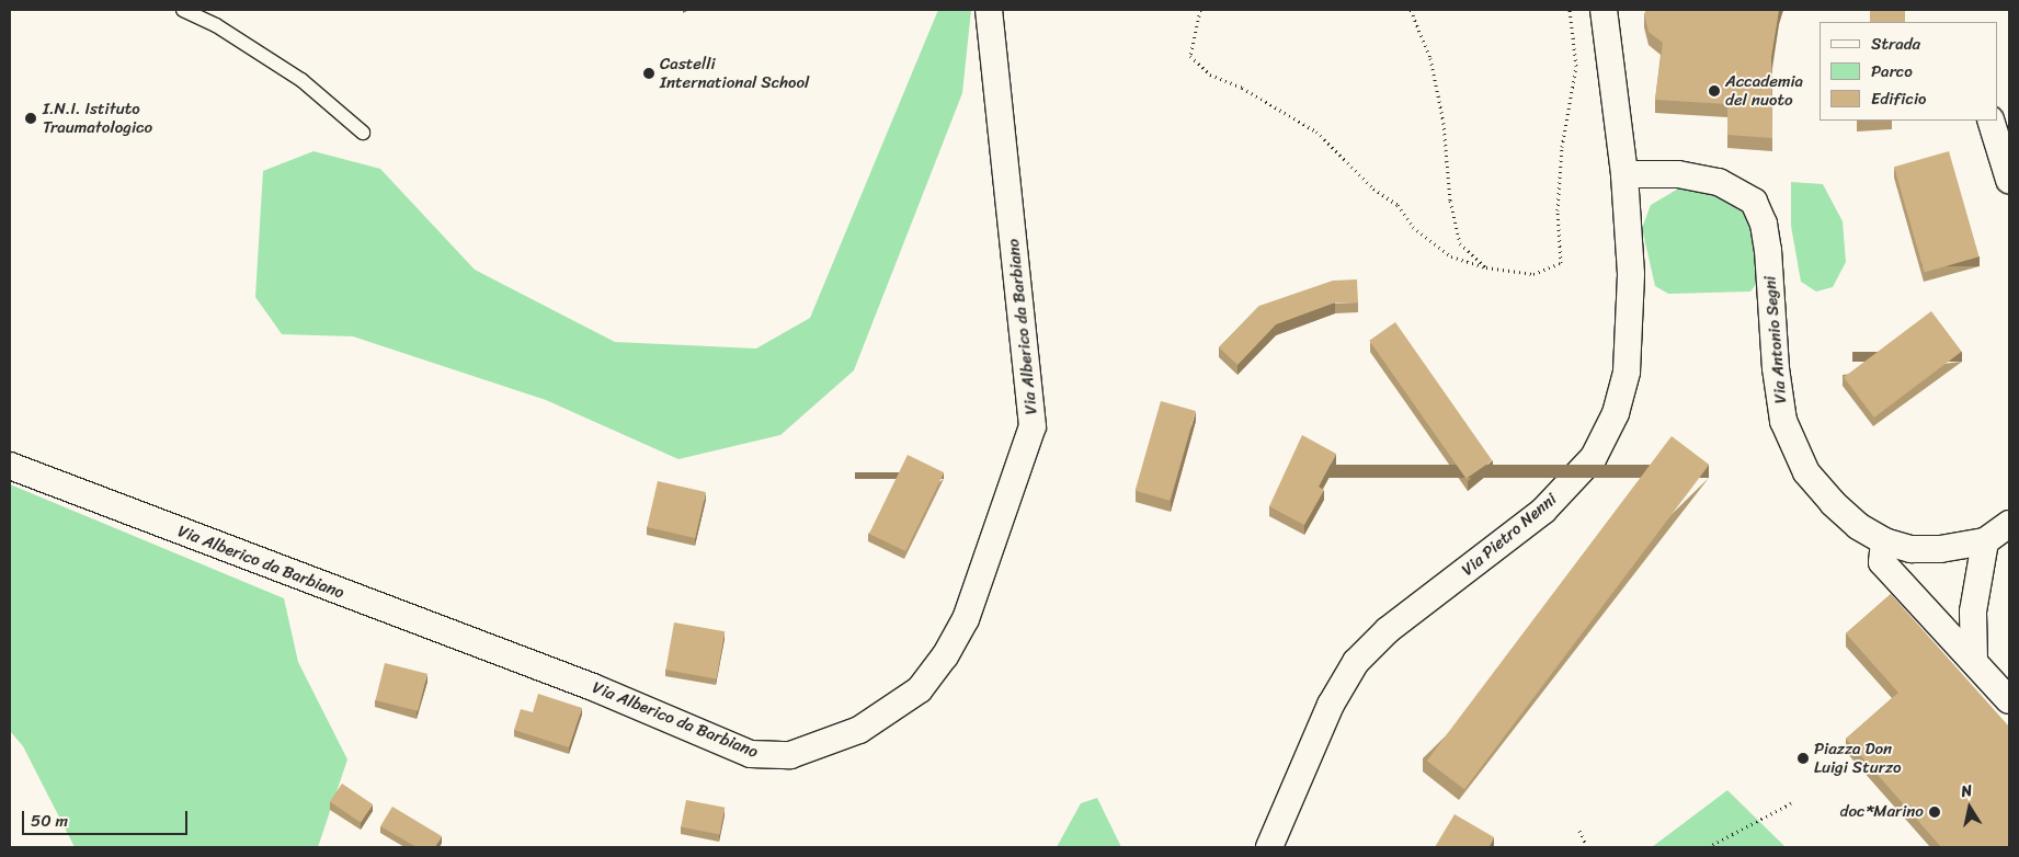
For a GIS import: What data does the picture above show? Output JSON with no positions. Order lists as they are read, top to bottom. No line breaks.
{"streets":{"street":["Via Alberico da Barbiano","Via Antonio Segni","Via Pietro Nenni"]},"crossings":[["Via Antonio Segni","Via Pietro Nenni"]],"places":["Castelli International School","Accademia del nuoto","I.N.I. Istituto Traumatologico","Piazza Don Luigi Sturzo","doc*Marino"],"legend":["Strada","Parco","Edificio"],"scale_bar":"50 m","north":"top"}
